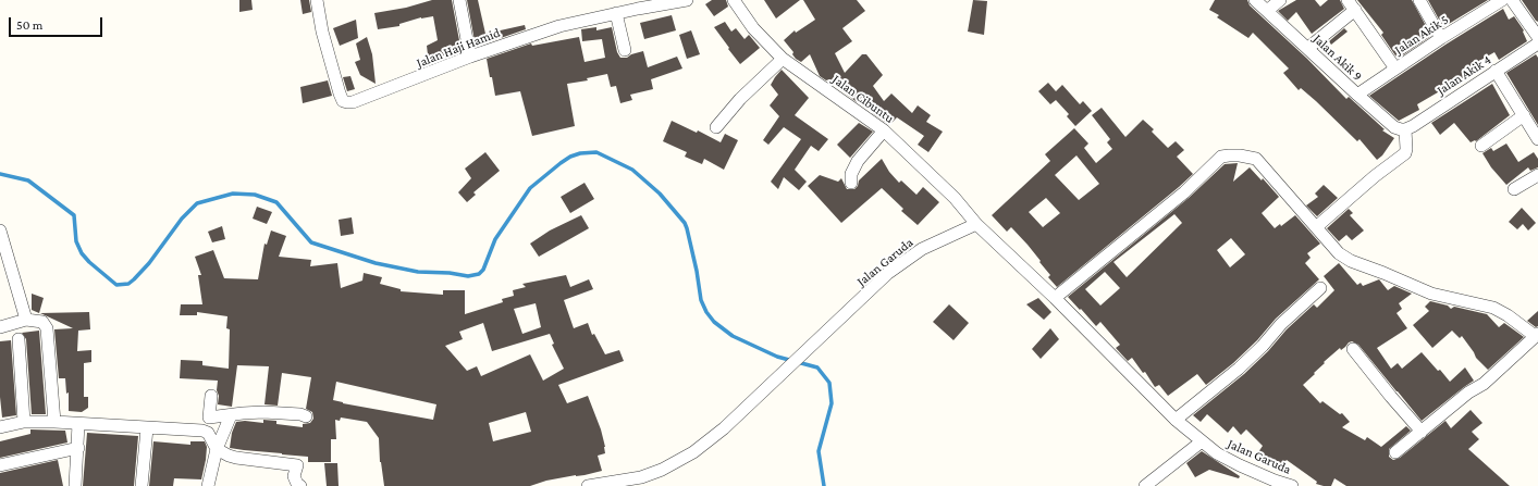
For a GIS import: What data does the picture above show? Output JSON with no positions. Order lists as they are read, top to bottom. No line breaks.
{"streets":{"street":["Jalan Akik 5","Jalan Haji Hamid","Jalan Akik 9","Jalan Akik 4","Jalan Cibuntu","Jalan Garuda"]},"crossings":[["Jalan Akik 5","Jalan Akik 9"],["Jalan Akik 9","Jalan Akik 4"],["Jalan Cibuntu","Jalan Garuda"]],"scale_bar":"50 m"}
